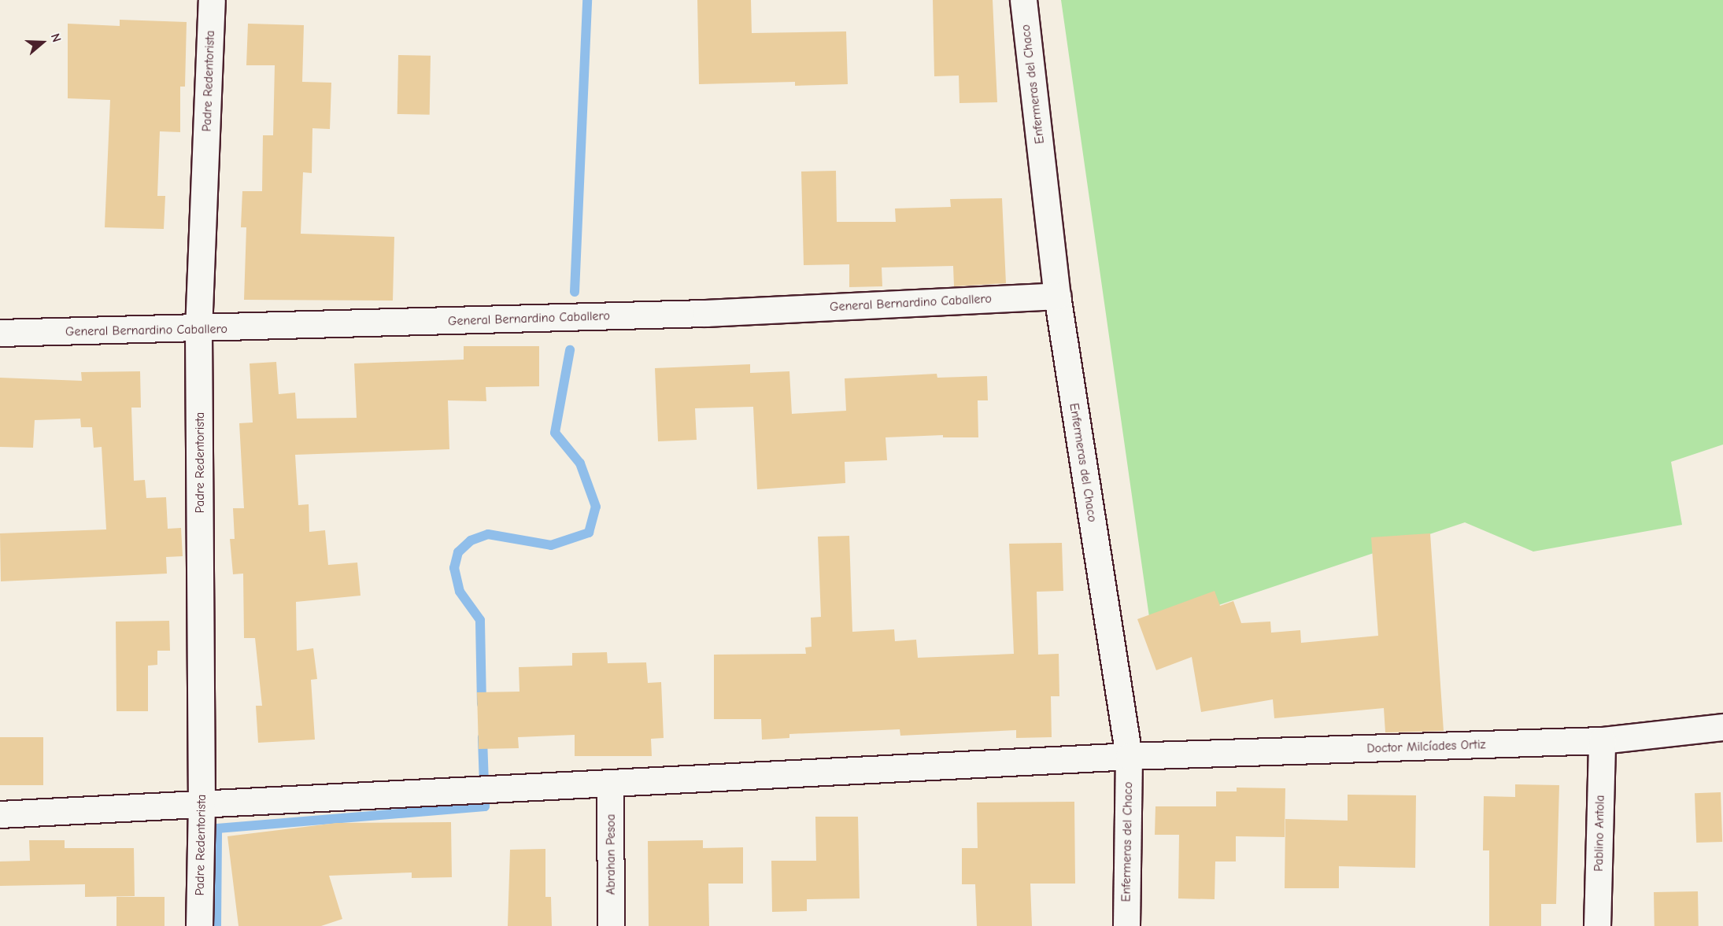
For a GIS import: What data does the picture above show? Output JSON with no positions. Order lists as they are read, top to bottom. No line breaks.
{"streets":{"street":["Padre Redentorista","Enfermeras del Chaco","General Bernardino Caballero","Doctor Milcíades Ortiz","Pablino Antola","Abrahan Pesoa"]},"crossings":[["Padre Redentorista","General Bernardino Caballero"],["Padre Redentorista","Doctor Milcíades Ortiz"],["Enfermeras del Chaco","General Bernardino Caballero"],["Enfermeras del Chaco","Doctor Milcíades Ortiz"],["Doctor Milcíades Ortiz","Pablino Antola"],["Doctor Milcíades Ortiz","Abrahan Pesoa"]],"north":"right"}
